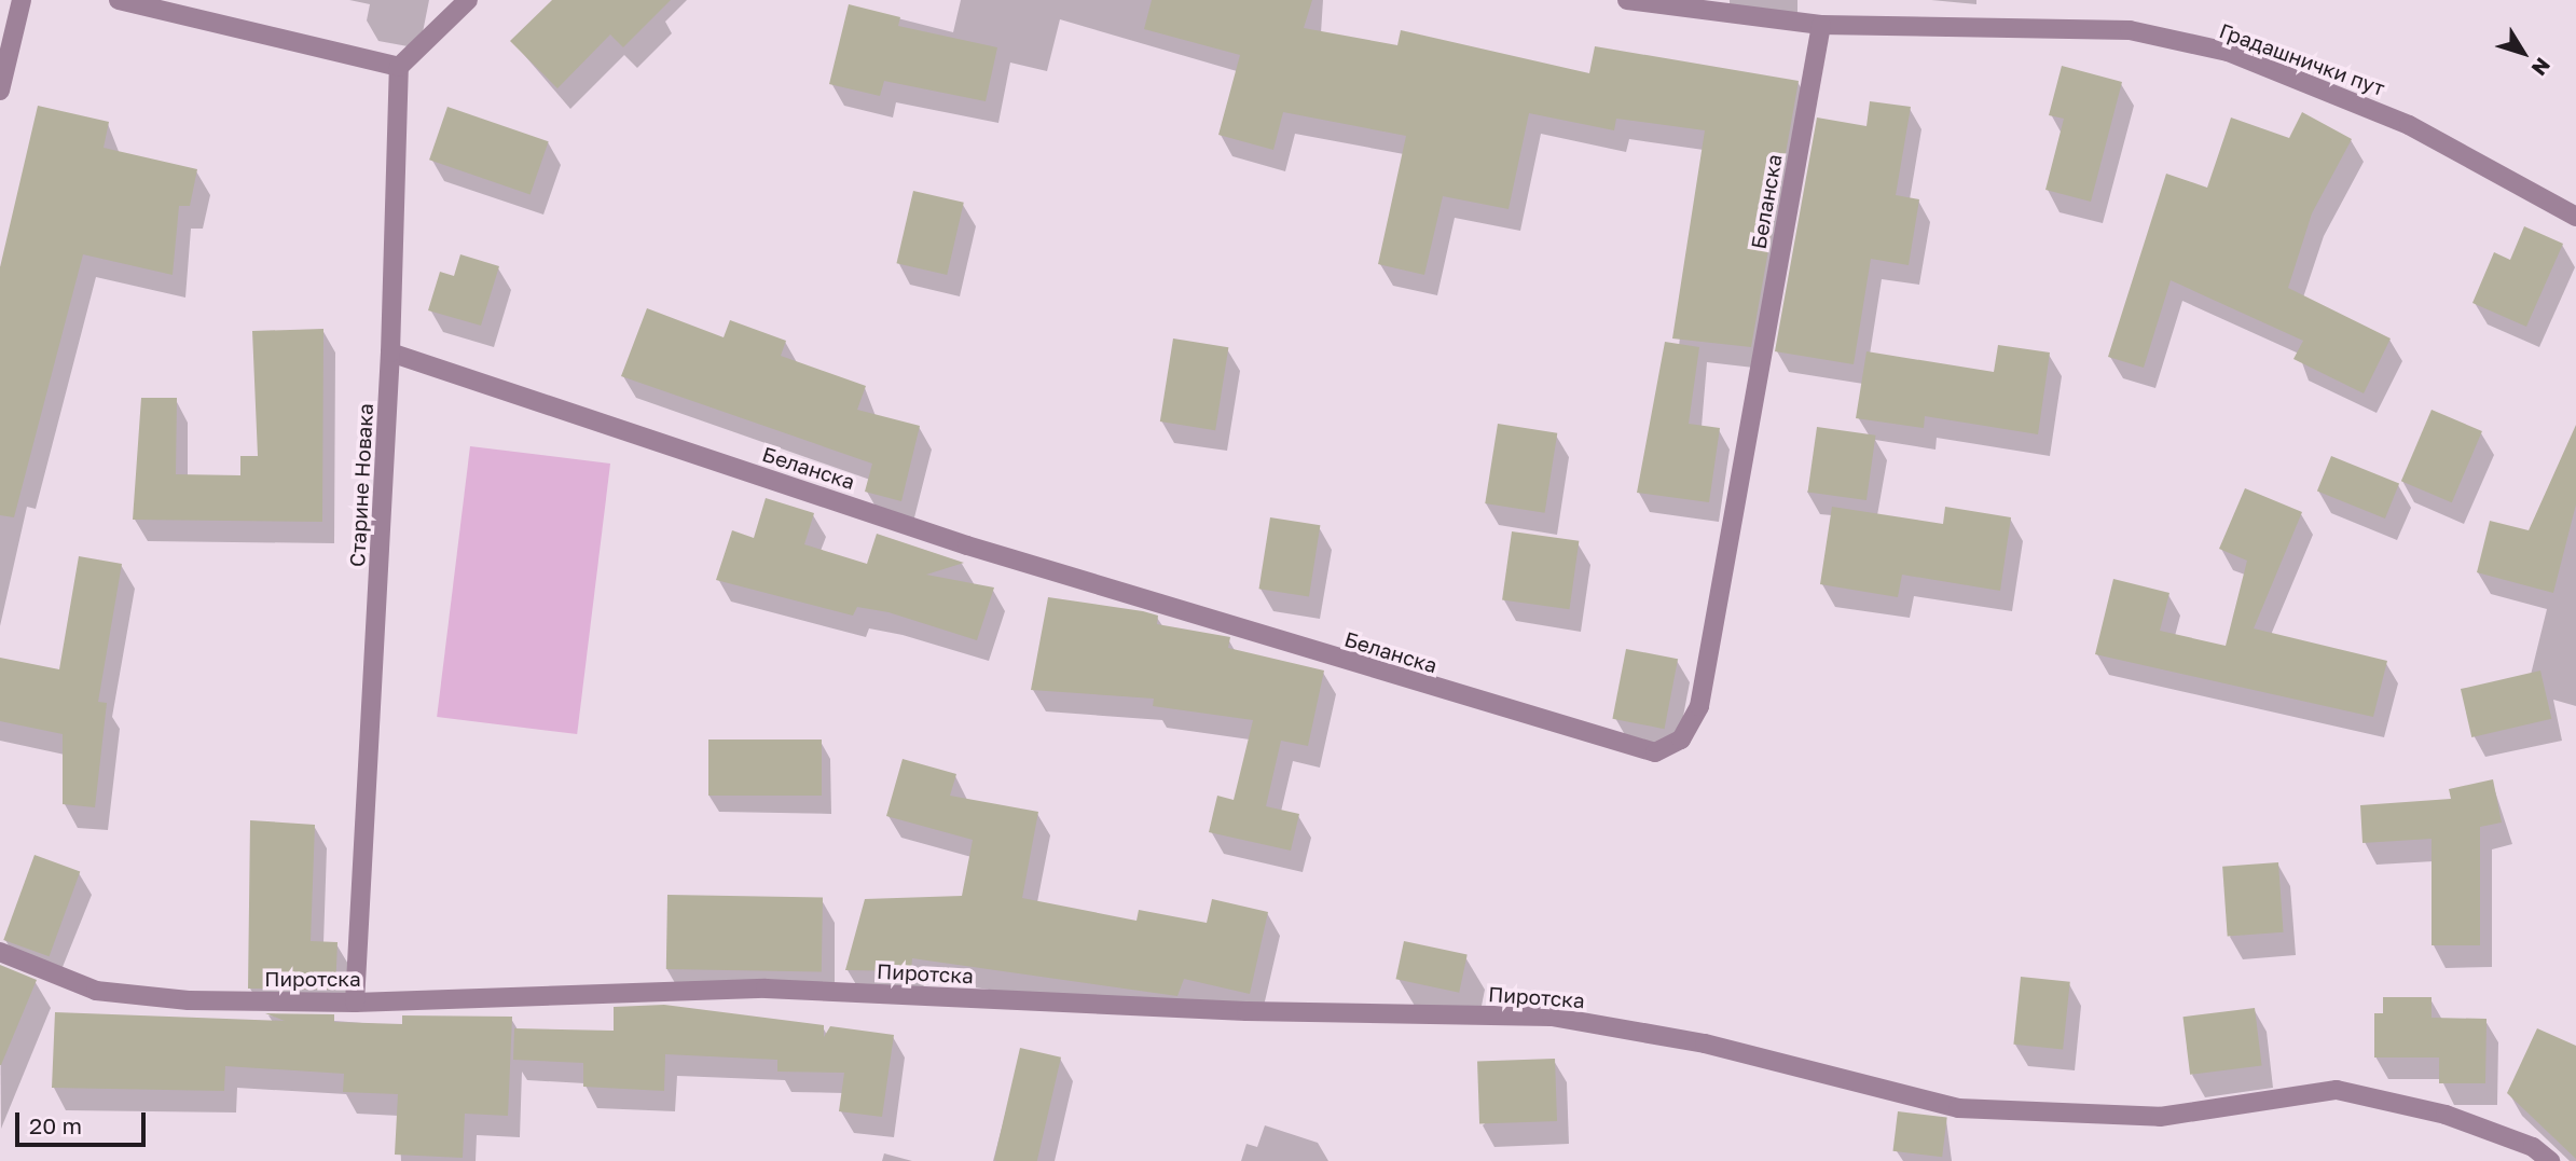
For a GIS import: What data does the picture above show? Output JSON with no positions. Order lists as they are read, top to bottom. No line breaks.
{"streets":{"street":["Градашнички пут","Беланска","Старине Новака","Пиротска"]},"crossings":[["Градашнички пут","Беланска"],["Беланска","Старине Новака"],["Старине Новака","Пиротска"]],"scale_bar":"20 m","north":"bottom right"}
